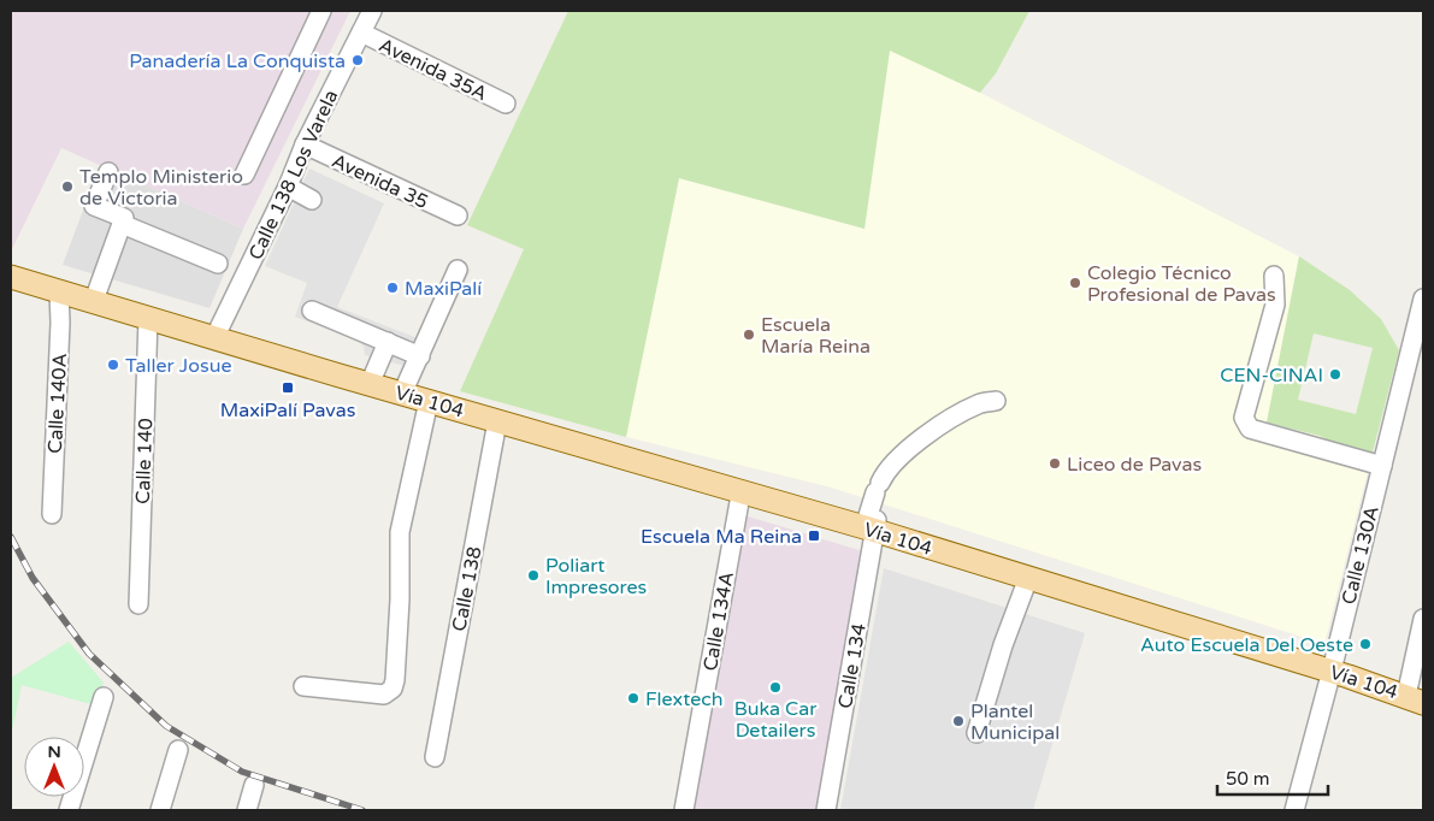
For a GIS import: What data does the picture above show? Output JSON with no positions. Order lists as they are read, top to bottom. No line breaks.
{"streets":{"main road":["Vía 104"],"street":["Avenida 35A","Calle 138 Los Varela","Avenida 35","Calle 140A","Calle 140","Calle 130A","Calle 138","Calle 134A","Calle 134"]},"crossings":[["Avenida 35A","Calle 138 Los Varela"],["Calle 138 Los Varela","Avenida 35"],["Calle 138 Los Varela","Vía 104"],["Vía 104","Calle 140A"],["Vía 104","Calle 140"],["Vía 104","Calle 130A"],["Vía 104","Calle 138"],["Vía 104","Calle 134"]],"places":{"other":["Panadería La Conquista","Templo Ministerio de Victoria","Colegio Técnico Profesional de Pavas","MaxiPalí","Escuela María Reina","Taller Josue","CEN-CINAI","Liceo de Pavas","Poliart Impresores","Auto Escuela Del Oeste","Buka Car Detailers","Flextech","Plantel Municipal"],"transit":["MaxiPalí Pavas","Escuela Ma Reina"]},"scale_bar":"50 m","north":"top"}
